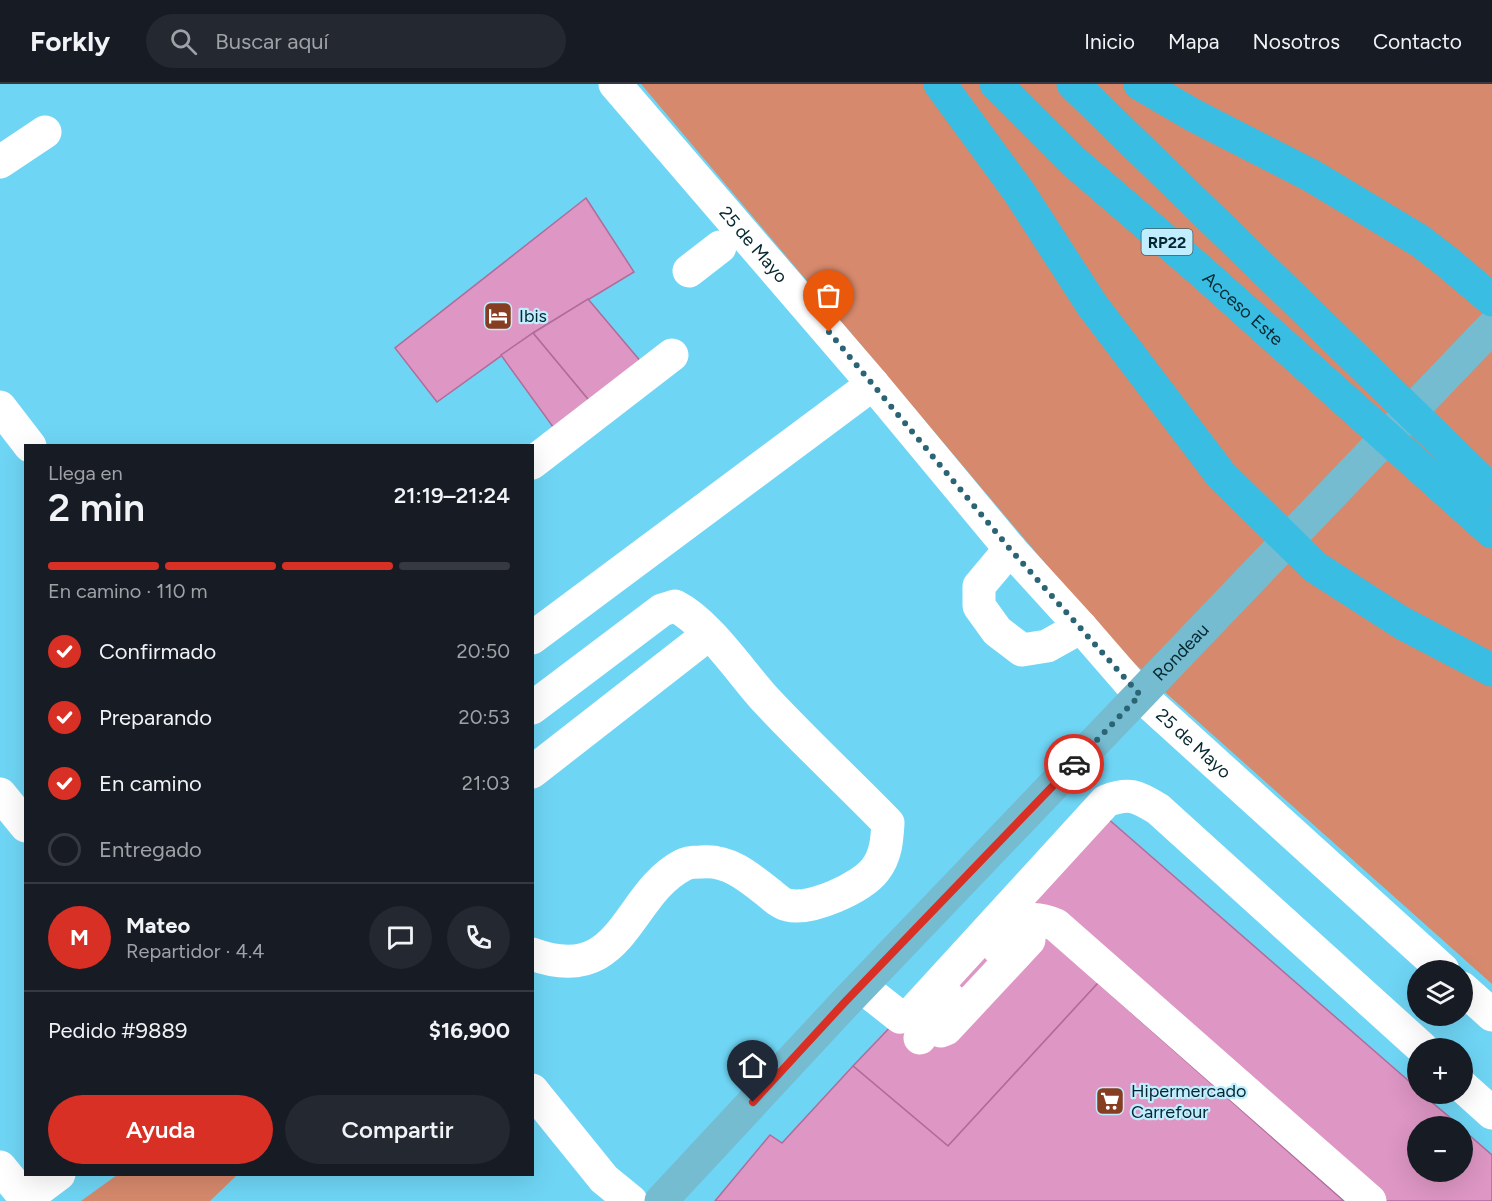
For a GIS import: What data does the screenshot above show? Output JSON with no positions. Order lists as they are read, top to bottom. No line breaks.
{"streets":{"highway":["RP22","Acceso Este"],"main road":["Rondeau"],"street":["25 de Mayo"]},"crossings":[["25 de Mayo","Rondeau"]],"places":{"hotel":["Ibis"],"supermarket":["Hipermercado Carrefour"]},"page":{"header":"Forkly","search":"Buscar aquí","nav":["Inicio","Mapa","Nosotros","Contacto"],"heading":["2 min","Llega en","21:19–21:24"],"panel":["Mateo","Repartidor · 4.4","Pedido #9889","$16,900"],"bar":"En camino · 110 m","list":[["Confirmado","20:50"],["Preparando","20:53"],["En camino","21:03"],"Entregado"],"round":"M","map_buttons":["+","−"],"buttons":["Ayuda","Compartir"]}}
